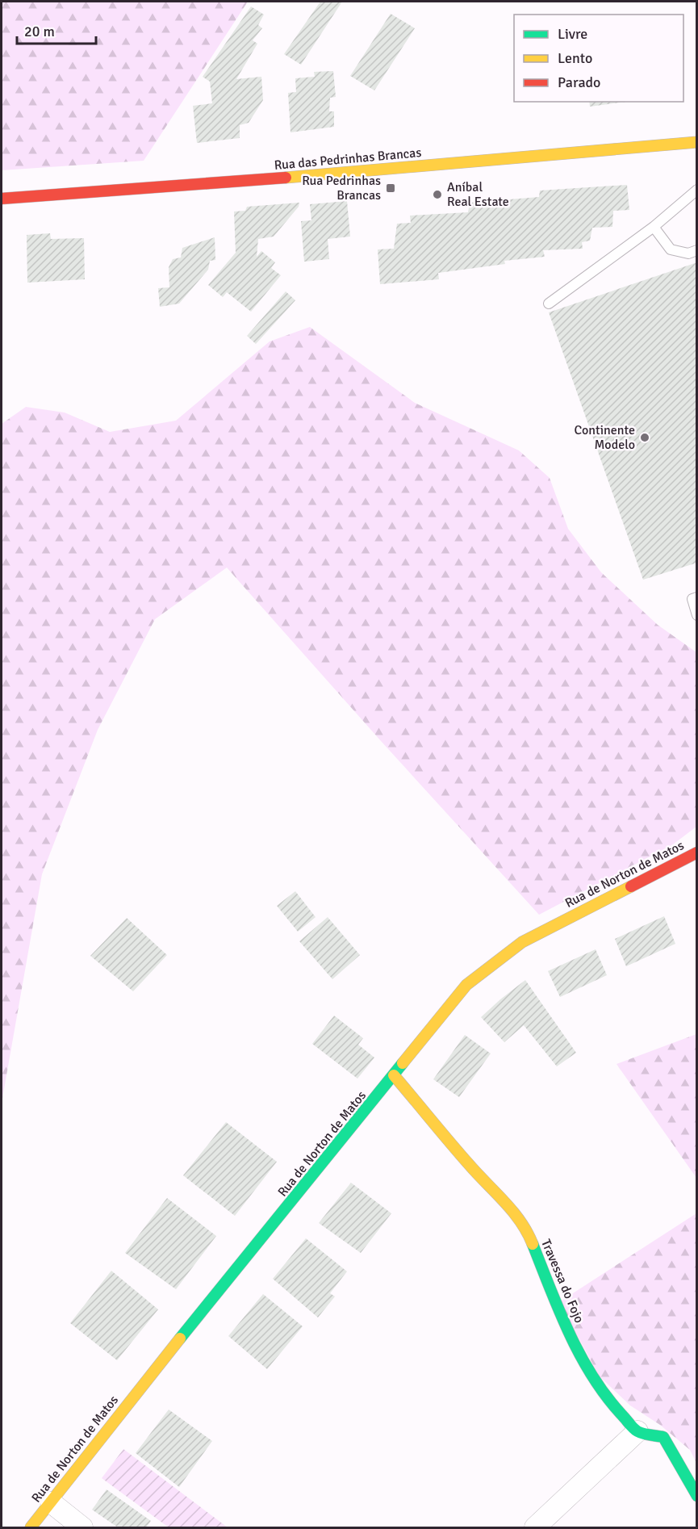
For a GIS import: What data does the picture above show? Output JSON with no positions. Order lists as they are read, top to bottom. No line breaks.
{"streets":{"street":["Rua das Pedrinhas Brancas","Rua de Norton de Matos","Travessa do Fojo"]},"crossings":[["Rua de Norton de Matos","Travessa do Fojo"]],"places":{"transit":["Rua Pedrinhas Brancas"],"other":["Aníbal Real Estate","Continente Modelo"]},"legend":["Livre","Lento","Parado"],"scale_bar":"20 m"}
